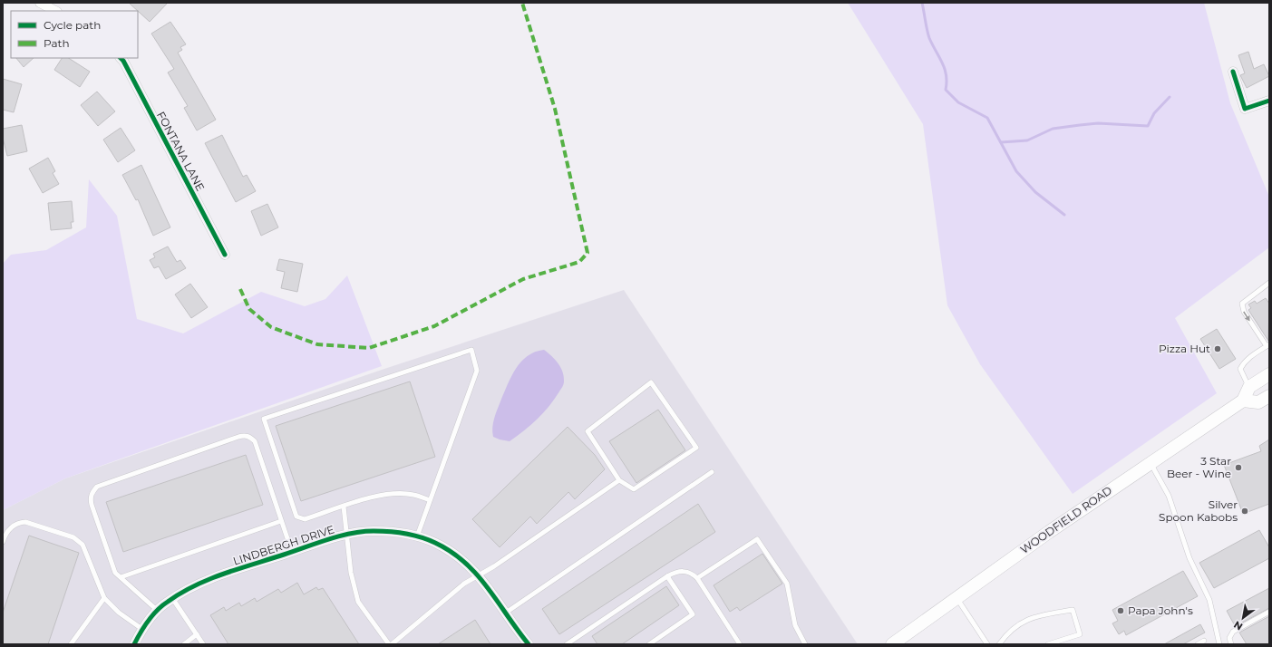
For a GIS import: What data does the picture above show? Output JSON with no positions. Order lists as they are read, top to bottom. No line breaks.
{"streets":{"main road":["WOODFIELD ROAD"],"street":["FONTANA LANE","LINDBERGH DRIVE"]},"places":["Pizza Hut","3 Star Beer - Wine","Silver Spoon Kabobs","Papa John's"],"legend":["Cycle path","Path"],"north":"bottom left"}
